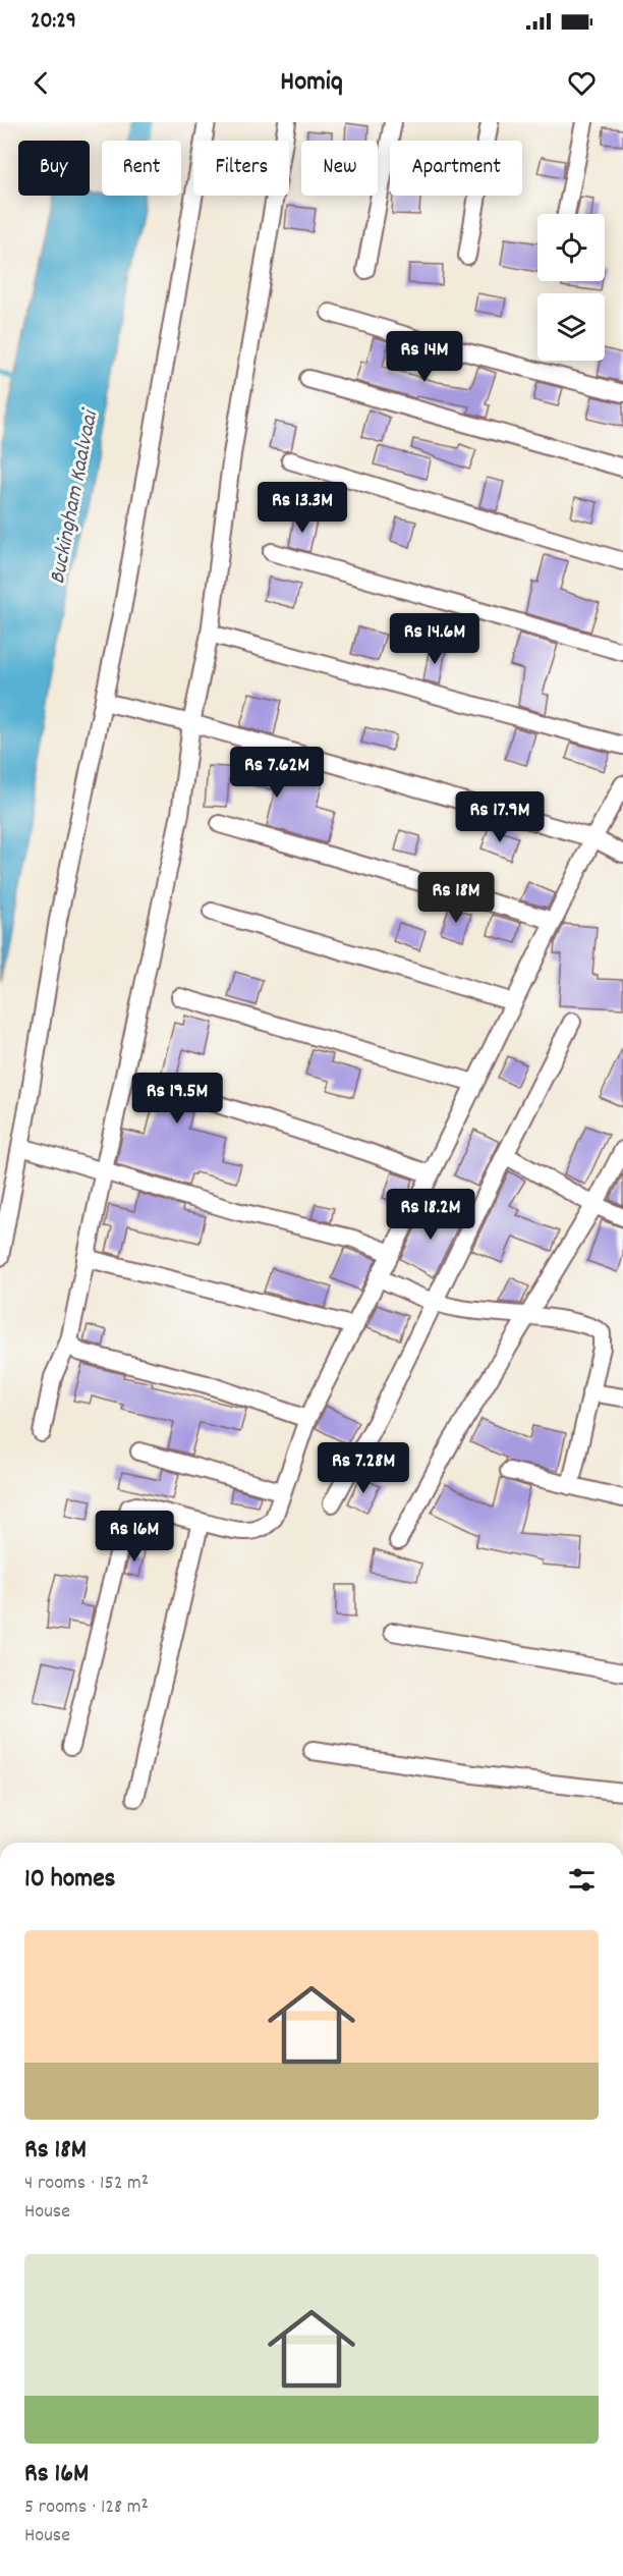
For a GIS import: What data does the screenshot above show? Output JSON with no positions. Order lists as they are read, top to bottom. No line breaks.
{"water":["Buckingham Kaalvaai"],"page":{"status":"20:29","header":"Homiq","chip":["Buy","Rent","Filters","New","Apartment"],"price":["Rs 14M","Rs 13.3M","Rs 14.6M","Rs 7.62M","Rs 17.9M","Rs 18M","Rs 19.5M","Rs 18.2M","Rs 7.28M","Rs 16M"],"heading":"10 homes","list":[{"name":"Rs 18M","note":"4 rooms · 152 m² · House"},{"name":"Rs 16M","note":"5 rooms · 128 m² · House"}]}}
